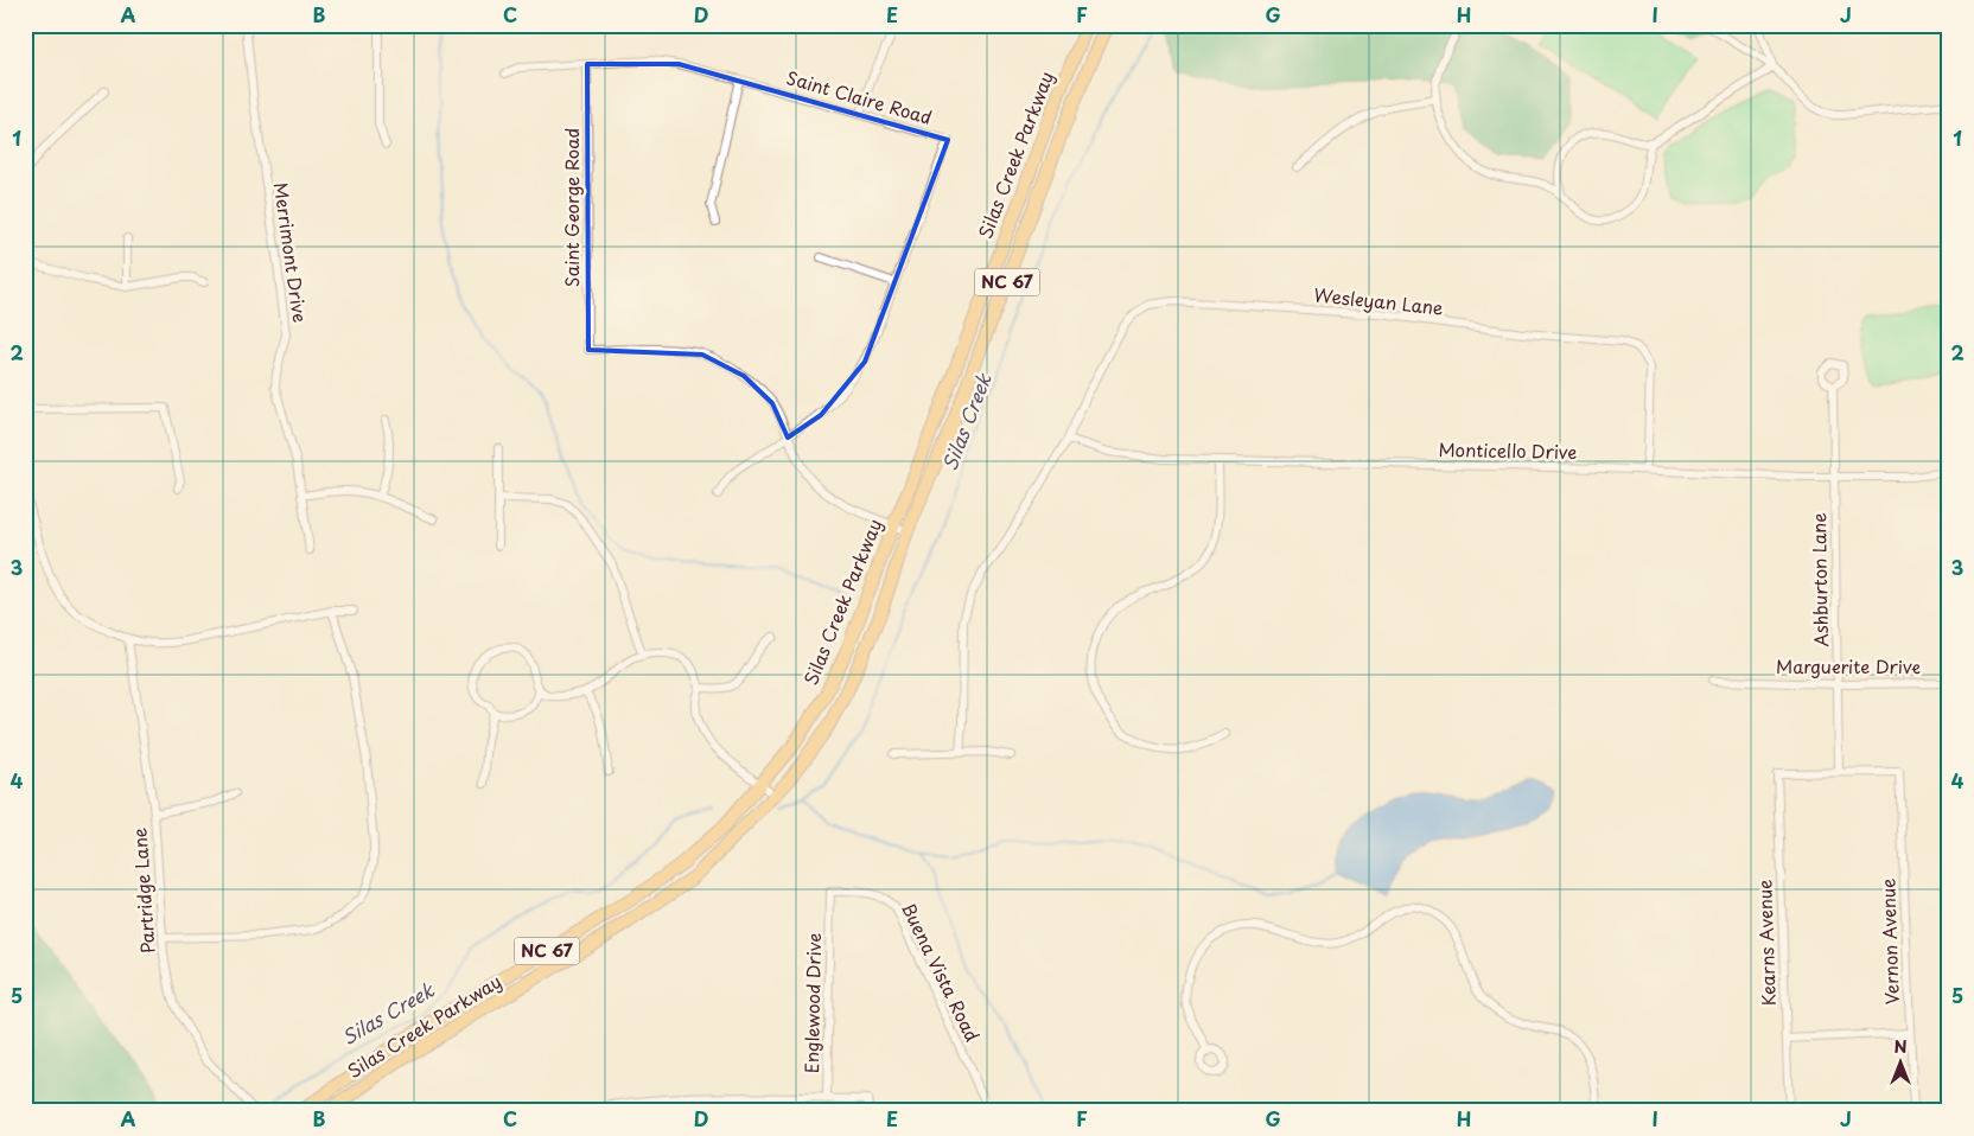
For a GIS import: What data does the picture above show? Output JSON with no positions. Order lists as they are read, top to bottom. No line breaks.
{"streets":{"main road":["Silas Creek Parkway","NC 67"],"street":["Saint Claire Road","Saint George Road","Merrimont Drive","Wesleyan Lane","Monticello Drive","Ashburton Lane","Marguerite Drive","Partridge Lane","Vernon Avenue","Kearns Avenue","Buena Vista Road","Englewood Drive"]},"crossings":[["Saint Claire Road","Saint George Road"],["Wesleyan Lane","Monticello Drive"],["Monticello Drive","Ashburton Lane"],["Ashburton Lane","Marguerite Drive"],["Ashburton Lane","Vernon Avenue"],["Ashburton Lane","Kearns Avenue"],["Vernon Avenue","Kearns Avenue"],["Buena Vista Road","Englewood Drive"]],"water":["Silas Creek"],"north":"top","grid":{"columns":["A","B","C","D","E","F","G","H","I","J"],"rows":["1","2","3","4","5"]}}
